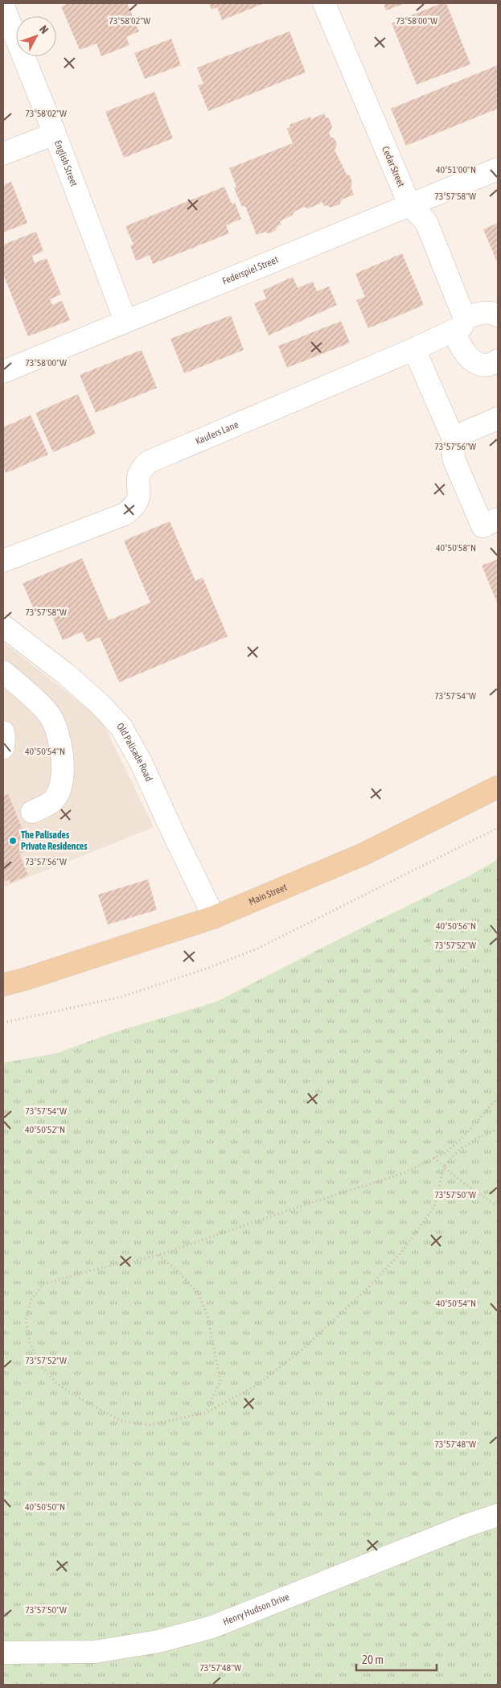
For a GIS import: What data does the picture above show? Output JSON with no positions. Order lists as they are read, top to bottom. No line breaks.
{"streets":{"main road":["Main Street"],"street":["English Street","Cedar Street","Federspiel Street","Kaufers Lane","Old Palisade Road","Henry Hudson Drive"]},"crossings":[["English Street","Federspiel Street"],["Cedar Street","Federspiel Street"],["Cedar Street","Kaufers Lane"],["Old Palisade Road","Main Street"]],"places":["The Palisades Private Residences"],"scale_bar":"20 m","north":"top right","coordinates":["73°58'02\"W","73°58'00\"W","40°51'00\"N","73°57'58\"W","73°57'56\"W","40°50'58\"N","73°57'54\"W","40°50'54\"N","40°50'56\"N","73°57'52\"W","40°50'52\"N","73°57'50\"W","73°57'48\"W","40°50'50\"N"]}
